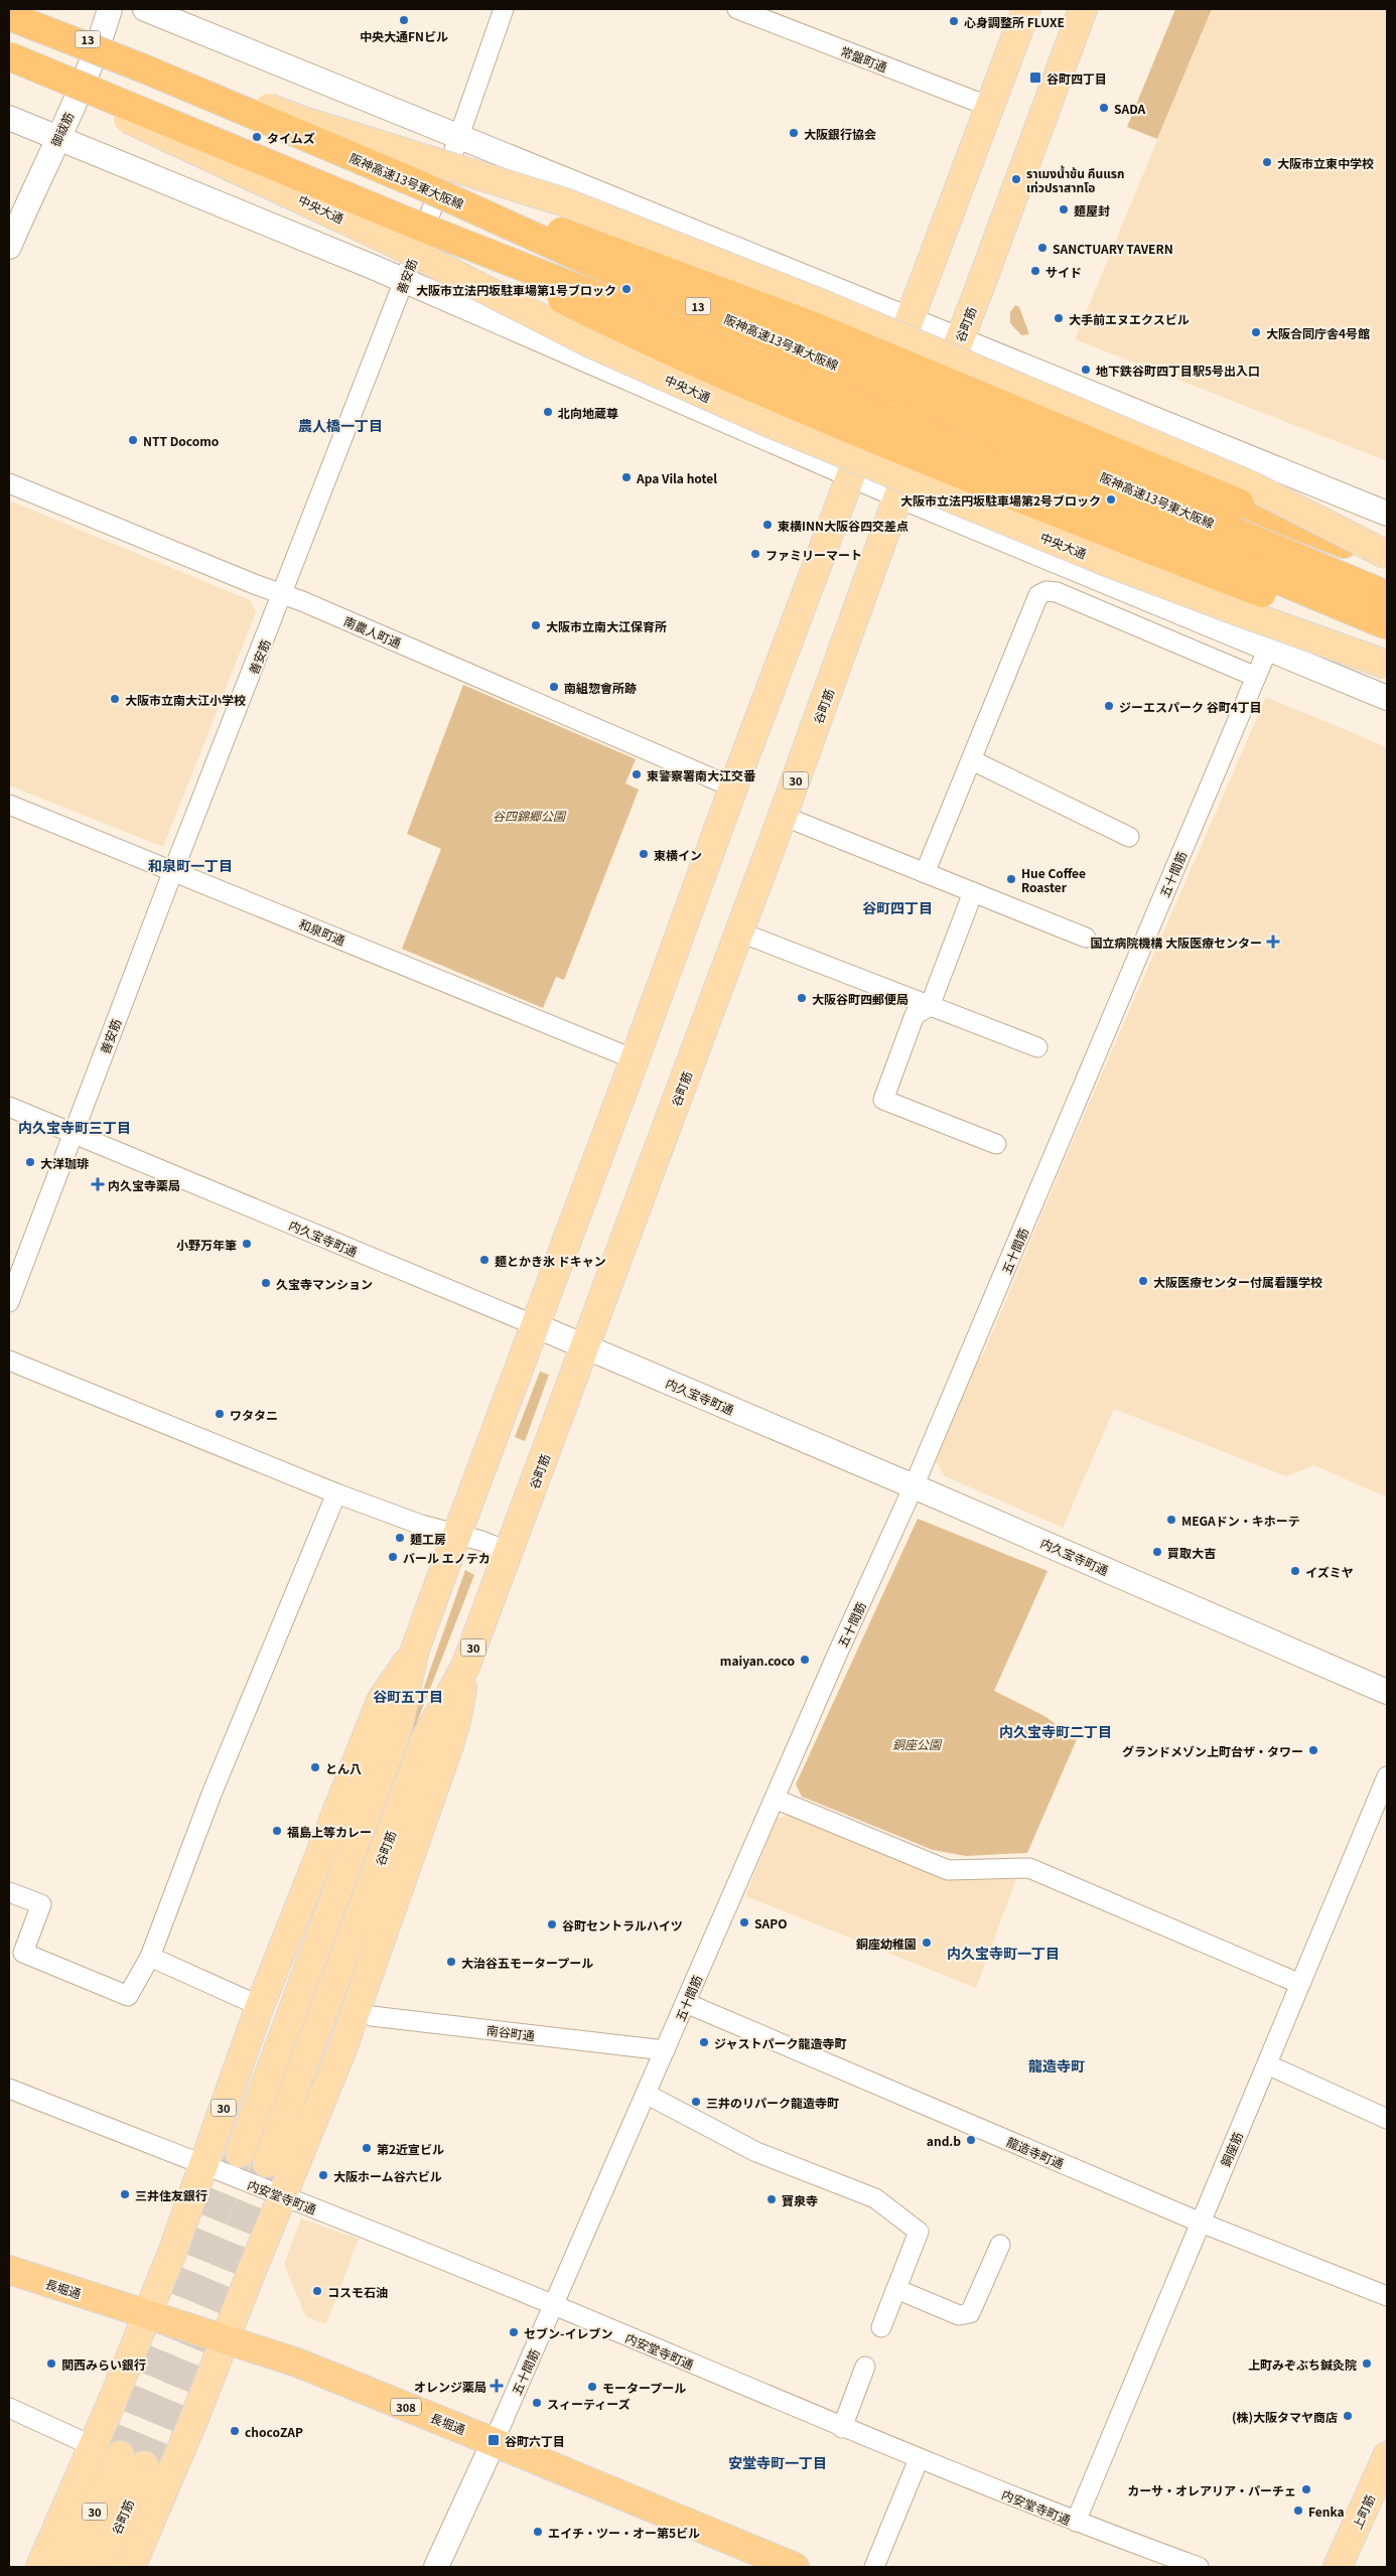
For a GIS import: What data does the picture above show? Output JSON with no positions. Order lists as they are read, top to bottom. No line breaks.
{"streets":{"highway":["13","阪神高速13号東大阪線","長堀通","308"],"main road":["中央大通","谷町筋","30","上町筋"],"street":["常盤町通","御祓筋","善安筋","南農人町通","五十間筋","和泉町通","内久宝寺町通","南谷町通","銅座筋","龍造寺町通","内安堂寺町通"]},"crossings":[["13","阪神高速13号東大阪線"],["13","中央大通"],["常盤町通","30"],["御祓筋","中央大通"],["中央大通","善安筋"],["中央大通","谷町筋"],["中央大通","30"],["中央大通","五十間筋"],["善安筋","南農人町通"],["善安筋","和泉町通"],["善安筋","内久宝寺町通"],["谷町筋","30"],["谷町筋","内久宝寺町通"],["南農人町通","30"],["30","和泉町通"],["30","内久宝寺町通"],["30","南谷町通"],["30","内安堂寺町通"],["30","長堀通"],["五十間筋","内久宝寺町通"],["五十間筋","南谷町通"],["五十間筋","龍造寺町通"],["五十間筋","内安堂寺町通"],["五十間筋","長堀通"],["銅座筋","龍造寺町通"],["銅座筋","内安堂寺町通"]],"districts":["農人橋一丁目","和泉町一丁目","谷町四丁目","内久宝寺町三丁目","谷町五丁目","内久宝寺町二丁目","内久宝寺町一丁目","龍造寺町","安堂寺町一丁目"],"parks":["谷四錦郷公園","銅座公園"],"places":{"other":["中央大通FNビル","心身調整所 FLUXE","SADA","大阪銀行協会","タイムズ","大阪市立東中学校","ราเมงน้ำข้น คืนแรก เท่วปราสาทโอ","麺屋封","SANCTUARY TAVERN","サイド","大阪市立法円坂駐車場第1号ブロック","大手前エヌエクスビル","大阪合同庁舎4号館","地下鉄谷町四丁目駅5号出入口","北向地蔵尊","NTT Docomo","Apa Vila hotel","大阪市立法円坂駐車場第2号ブロック","東横INN大阪谷四交差点","ファミリーマート","大阪市立南大江保育所","南組惣會所跡","大阪市立南大江小学校","ジーエスパーク 谷町4丁目","東警察署南大江交番","東横イン","Hue Coffee Roaster","大阪谷町四郵便局","大洋珈琲","小野万年筆","麺とかき氷 ドキャン","大阪医療センター付属看護学校","久宝寺マンション","ワタタニ","MEGAドン・キホーテ","麺工房","買取大吉","バール エノテカ","イズミヤ","maiyan.coco","グランドメゾン上町台ザ・タワー","とん八","福島上等カレー","SAPO","谷町セントラルハイツ","銅座幼稚園","大治谷五モータープール","ジャストパーク龍造寺町","三井のリパーク龍造寺町","and.b","第2近宣ビル","大阪ホーム谷六ビル","三井住友銀行","寶泉寺","コスモ石油","セブン-イレブン","関西みらい銀行","上町みぞぶち鍼灸院","モータープール","スィーティーズ","(株)大阪タマヤ商店","chocoZAP","カーサ・オレアリア・パーチェ","Fenka","エイチ・ツー・オー第5ビル"],"transit":["谷町四丁目","谷町六丁目"],"health":["国立病院機構 大阪医療センター","内久宝寺薬局","オレンジ薬局"]}}
